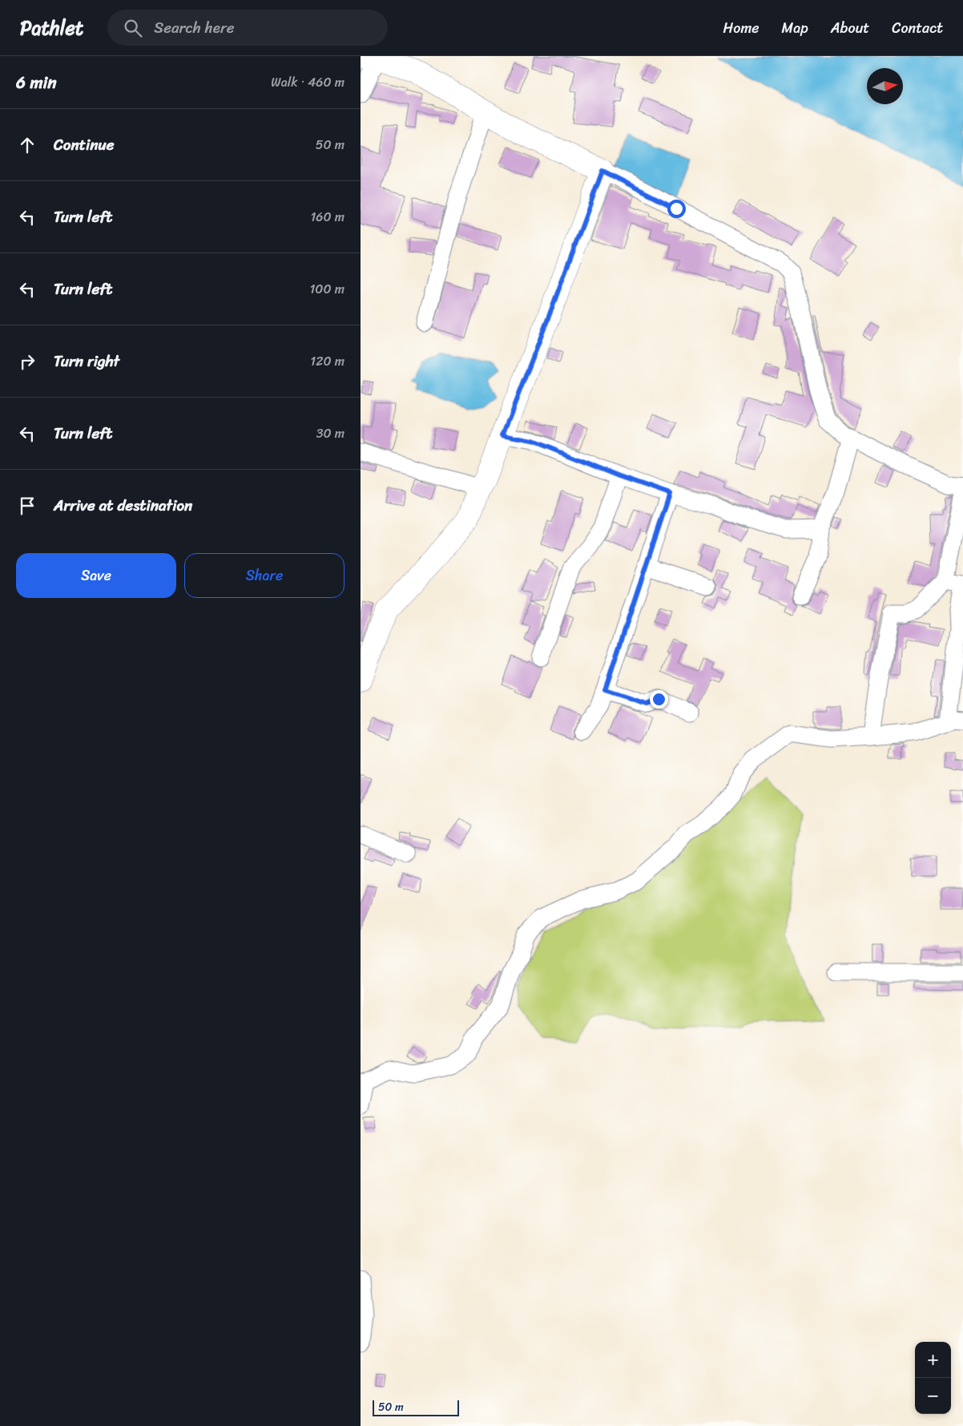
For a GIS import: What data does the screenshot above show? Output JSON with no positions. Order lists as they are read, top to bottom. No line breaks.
{"scale_bar":"50 m","north":"right","page":{"header":"Pathlet","search":"Search here","nav":["Home","Map","About","Contact"],"heading":["6 min","Walk · 460 m"],"list":[["Continue","50 m"],["Turn left","160 m"],["Turn left","100 m"],["Turn right","120 m"],["Turn left","30 m"],"Arrive at destination"],"buttons":["Save","Share"],"map_buttons":["+","−"],"scale":"50 m"}}
